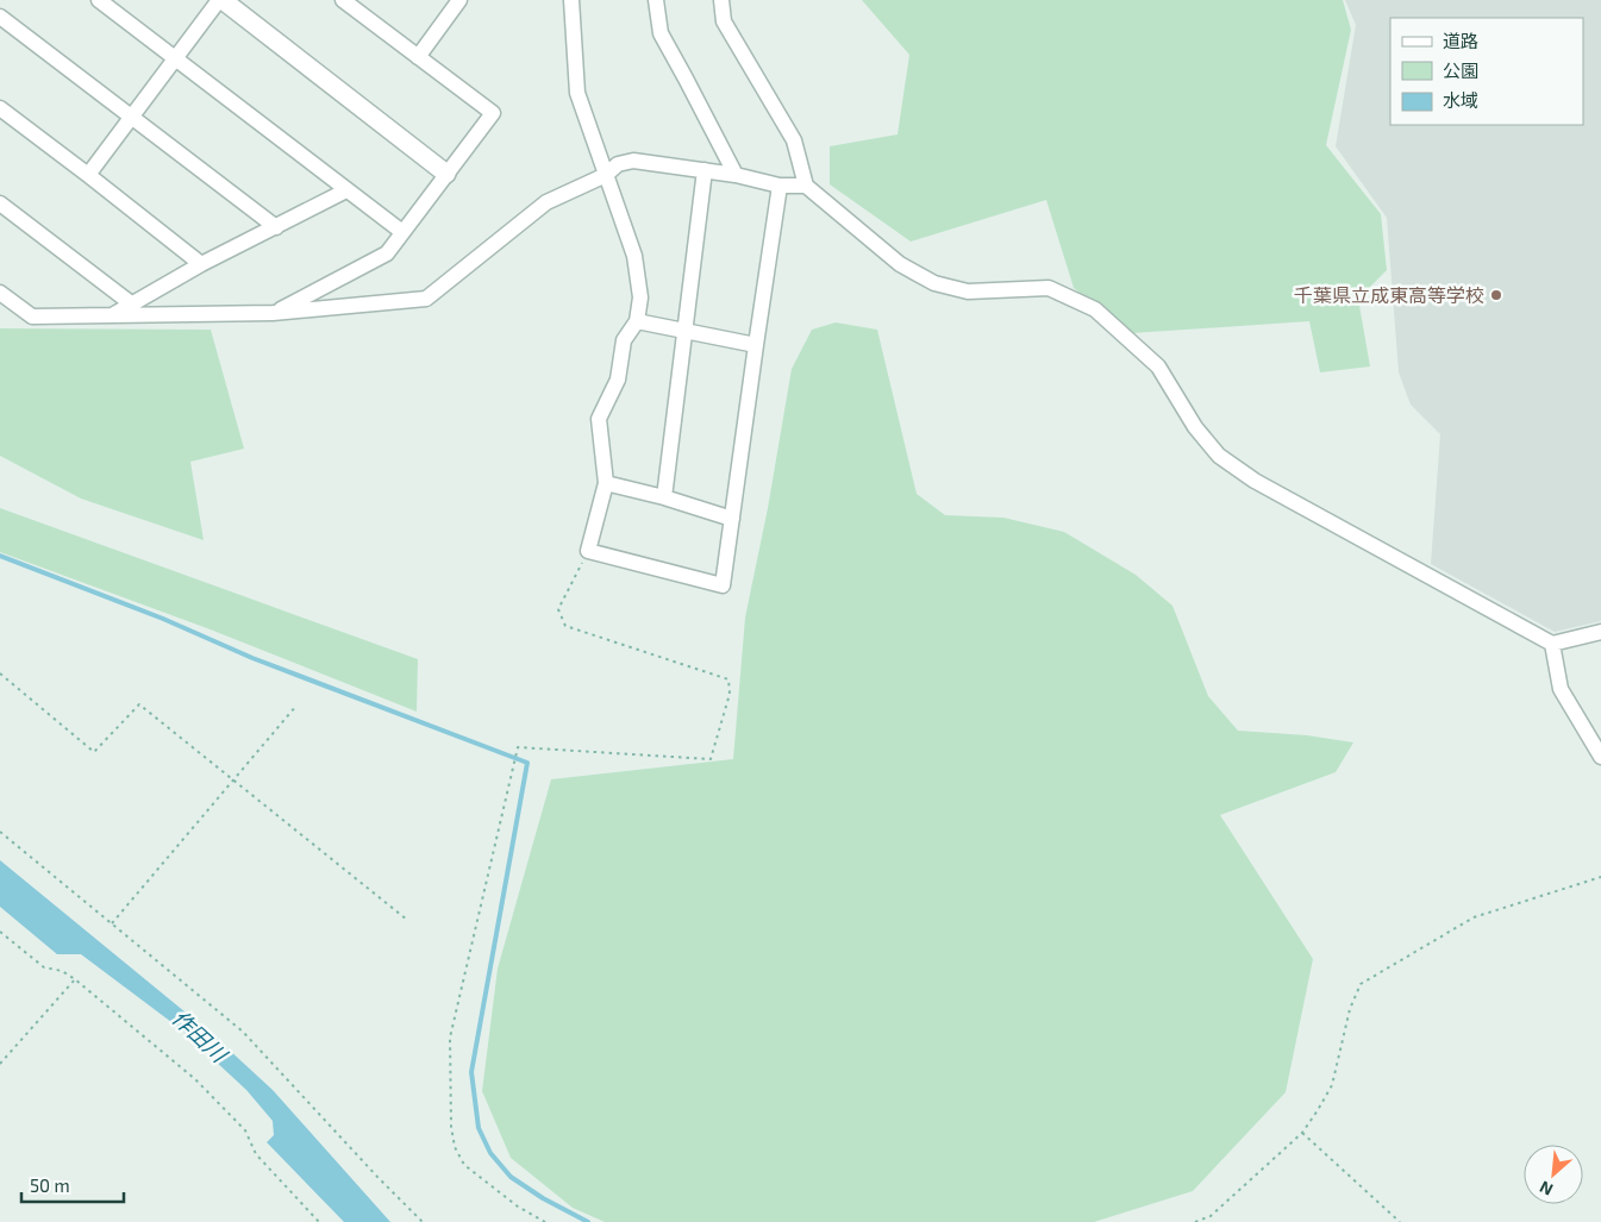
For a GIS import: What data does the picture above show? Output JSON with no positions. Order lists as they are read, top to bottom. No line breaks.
{"water":["作田川"],"places":["千葉県立成東高等学校"],"legend":["道路","公園","水域"],"scale_bar":"50 m","north":"bottom left"}
